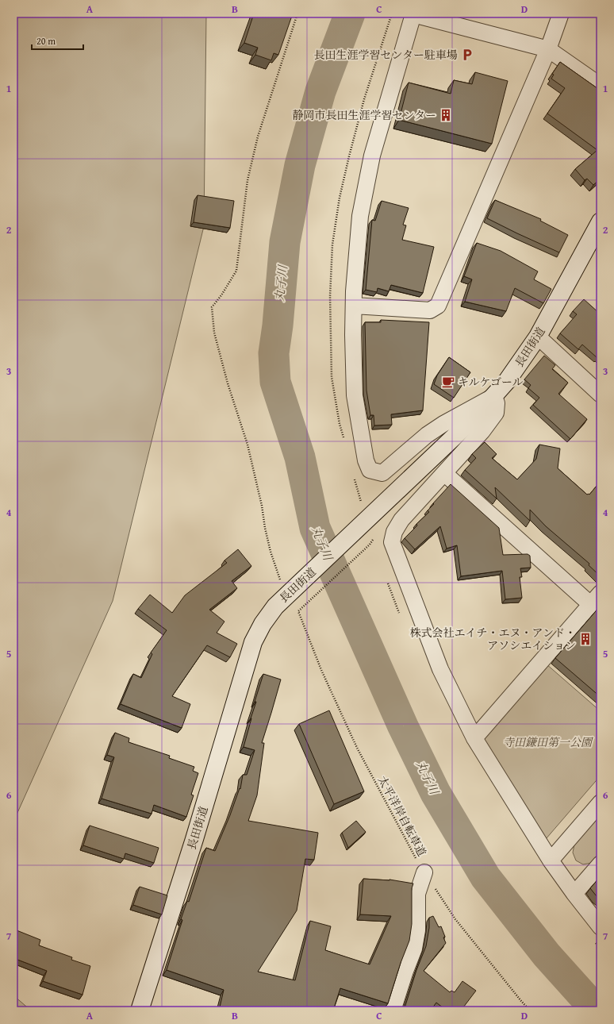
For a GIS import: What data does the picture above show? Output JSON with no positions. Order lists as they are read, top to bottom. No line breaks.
{"streets":{"main road":["長田街道"],"path":["太平洋岸自転車道"]},"water":["丸子川"],"parks":["寺田鎌田第一公園"],"places":{"parking":["長田生涯学習センター駐車場"],"building":["静岡市長田生涯学習センター","株式会社エイチ・エヌ・アンド・ アソシエイション"],"cafe":["キルケゴール"]},"scale_bar":"20 m","grid":{"columns":["A","B","C","D"],"rows":["1","2","3","4","5","6","7"]}}
